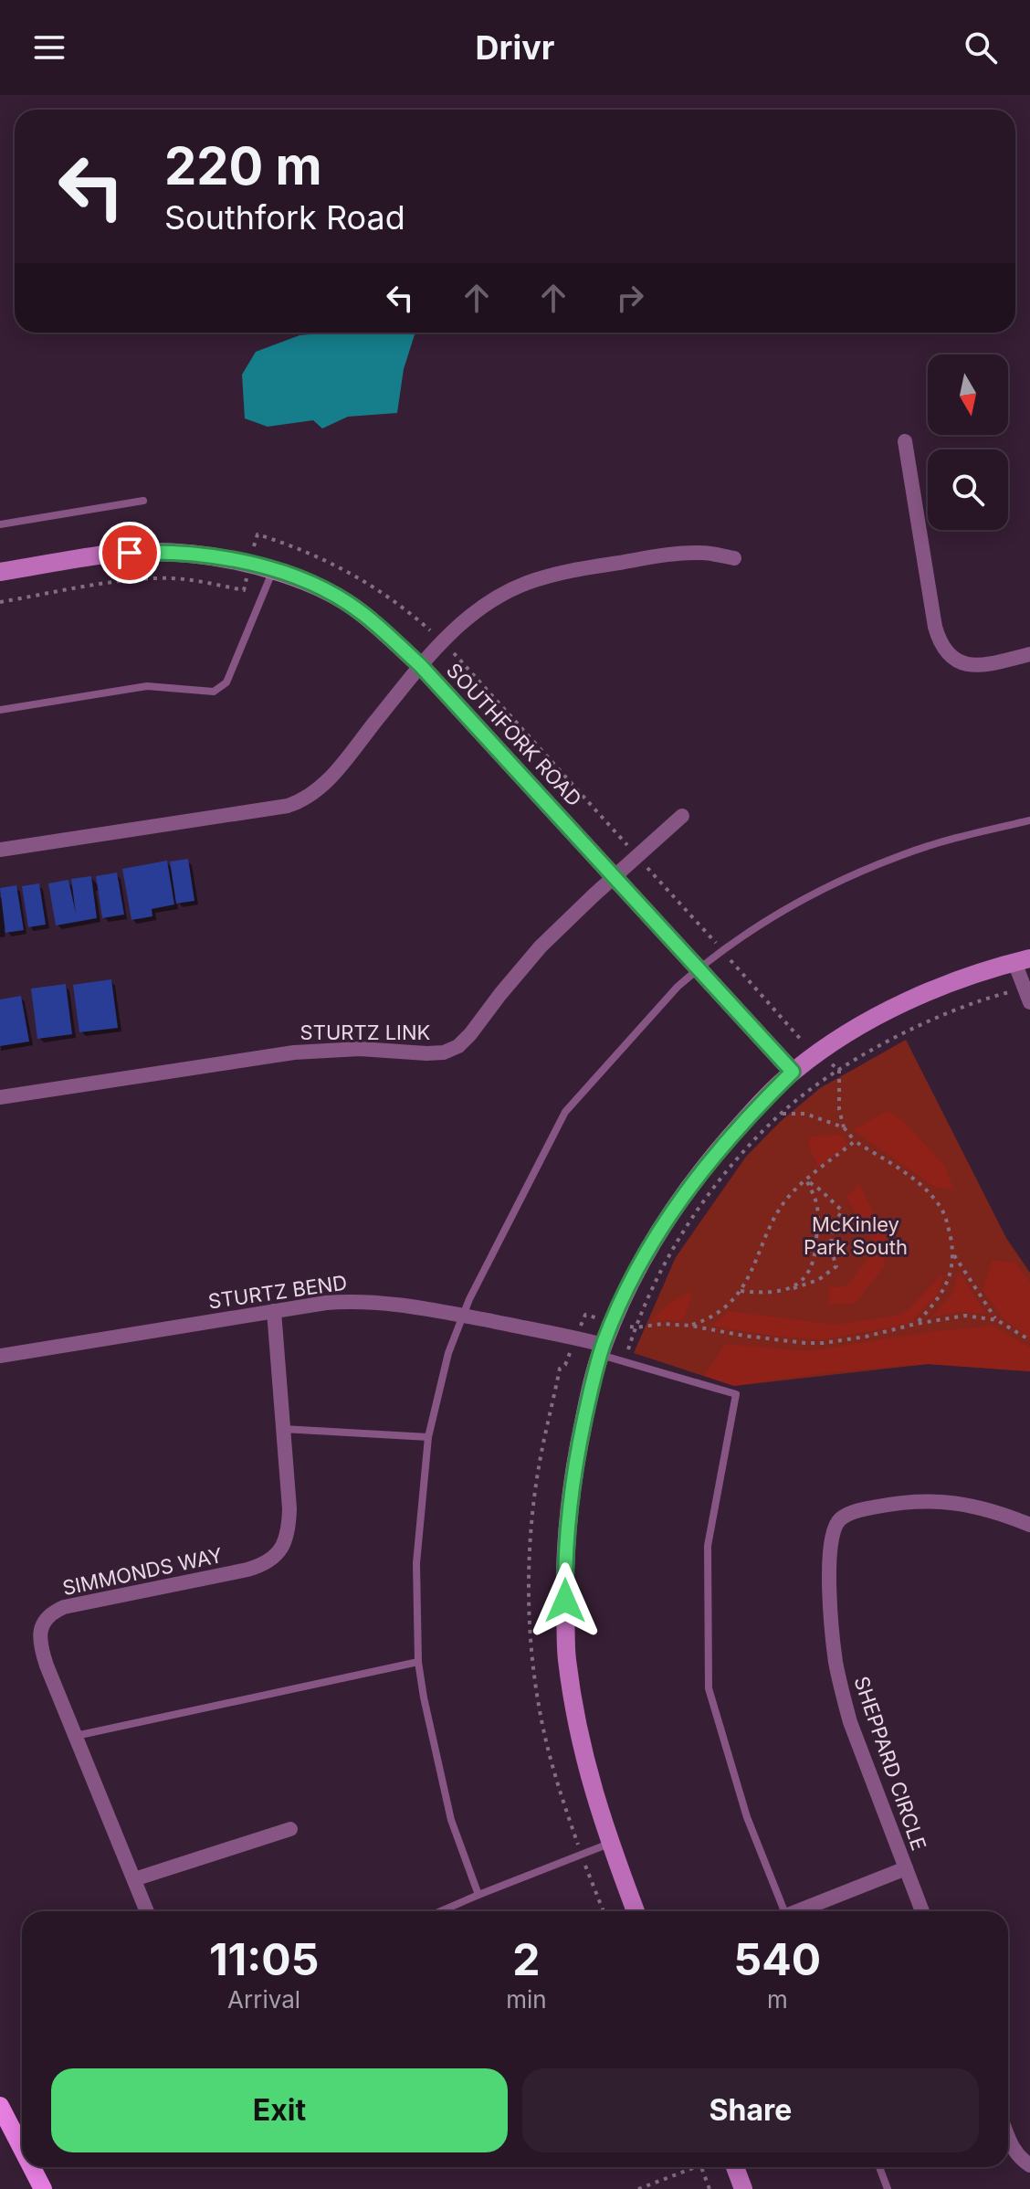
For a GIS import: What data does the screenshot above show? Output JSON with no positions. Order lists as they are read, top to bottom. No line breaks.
{"streets":{"street":["SOUTHFORK ROAD","STURTZ LINK","STURTZ BEND","SIMMONDS WAY","SHEPPARD CIRCLE"]},"crossings":[["SOUTHFORK ROAD","STURTZ LINK"],["STURTZ BEND","SIMMONDS WAY"]],"parks":["McKinley Park South"],"north":"bottom","page":{"header":"Drivr","turn":["220 m","Southfork Road"],"eta":["11:05","Arrival","2","min","540","m"],"buttons":["Exit","Share"]}}
